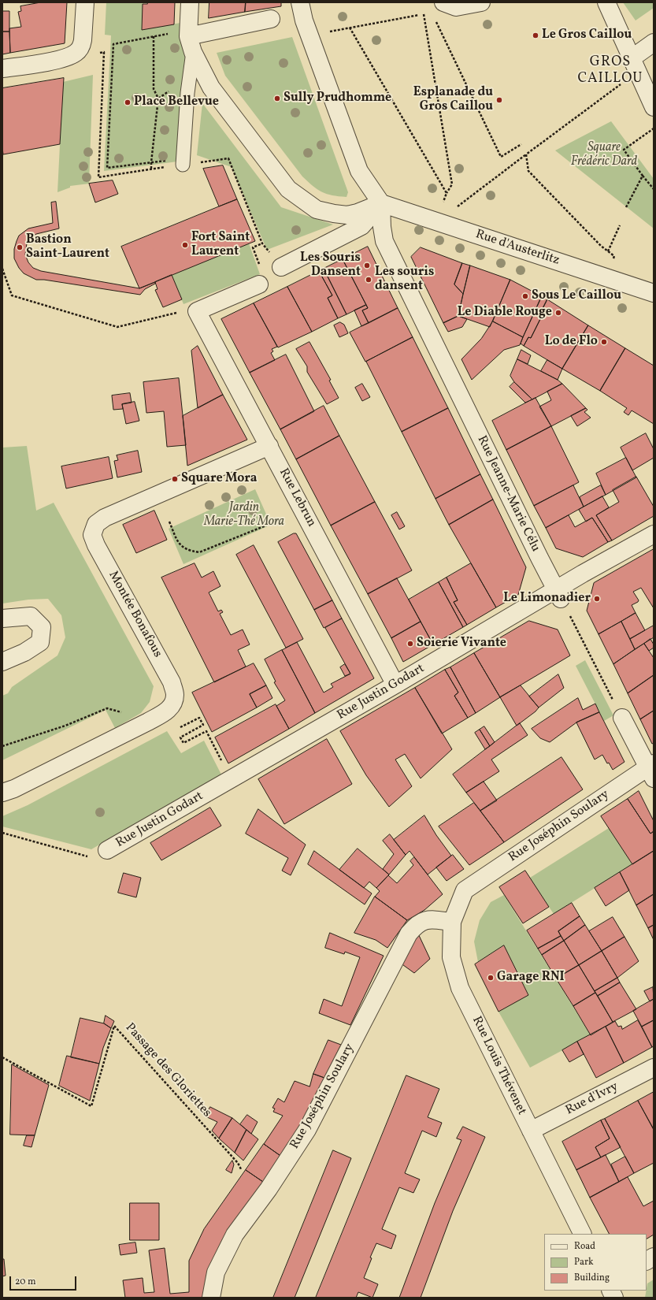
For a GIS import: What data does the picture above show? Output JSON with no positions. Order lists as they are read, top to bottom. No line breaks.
{"streets":{"street":["Rue d'Austerlitz","Rue Jeanne-Marie Célu","Rue Lebrun","Montée Bonafous","Rue Justin Godart","Rue Joséphin Soulary","Rue Louis Thévenet","Rue d'Ivry"],"path":["Passage des Gloriettes"]},"crossings":[["Rue d'Austerlitz","Rue Jeanne-Marie Célu"],["Rue Jeanne-Marie Célu","Rue Justin Godart"],["Rue Lebrun","Montée Bonafous"],["Rue Lebrun","Rue Justin Godart"],["Rue Joséphin Soulary","Rue Louis Thévenet"],["Rue Louis Thévenet","Rue d'Ivry"]],"districts":["GROS CAILLOU"],"parks":["Square Frédéric Dard","Jardin Marie-Thé Mora"],"places":["Le Gros Caillou","Sully Prudhomme","Esplanade du Gros Caillou","Place Bellevue","Fort Saint Laurent","Bastion Saint-Laurent","Les Souris Dansent","Les souris dansent","Sous Le Caillou","Le Diable Rouge","Lo de Flo","Square Mora","Le Limonadier","Soierie Vivante","Garage RNI"],"legend":["Road","Park","Building"],"scale_bar":"20 m"}
